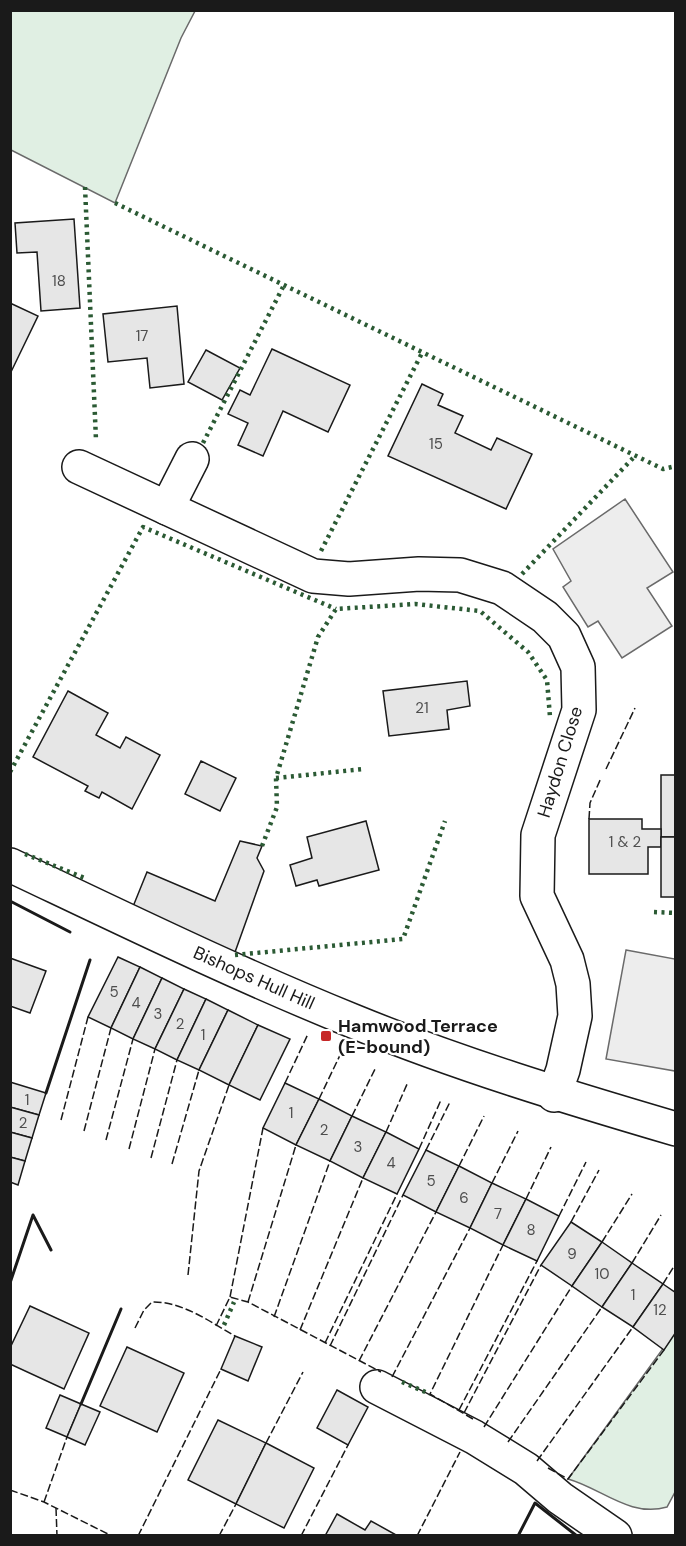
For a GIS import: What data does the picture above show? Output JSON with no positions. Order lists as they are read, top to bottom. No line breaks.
{"streets":{"street":["Haydon Close","Bishops Hull Hill"]},"crossings":[["Haydon Close","Bishops Hull Hill"]],"places":{"transit":["Hamwood Terrace (E-bound)"]},"house_numbers":["18","17","15","21","1 & 2","5","4","3","2","1","1","1","2","2","3","4","5","6","7","8","9","10","1","12"]}
